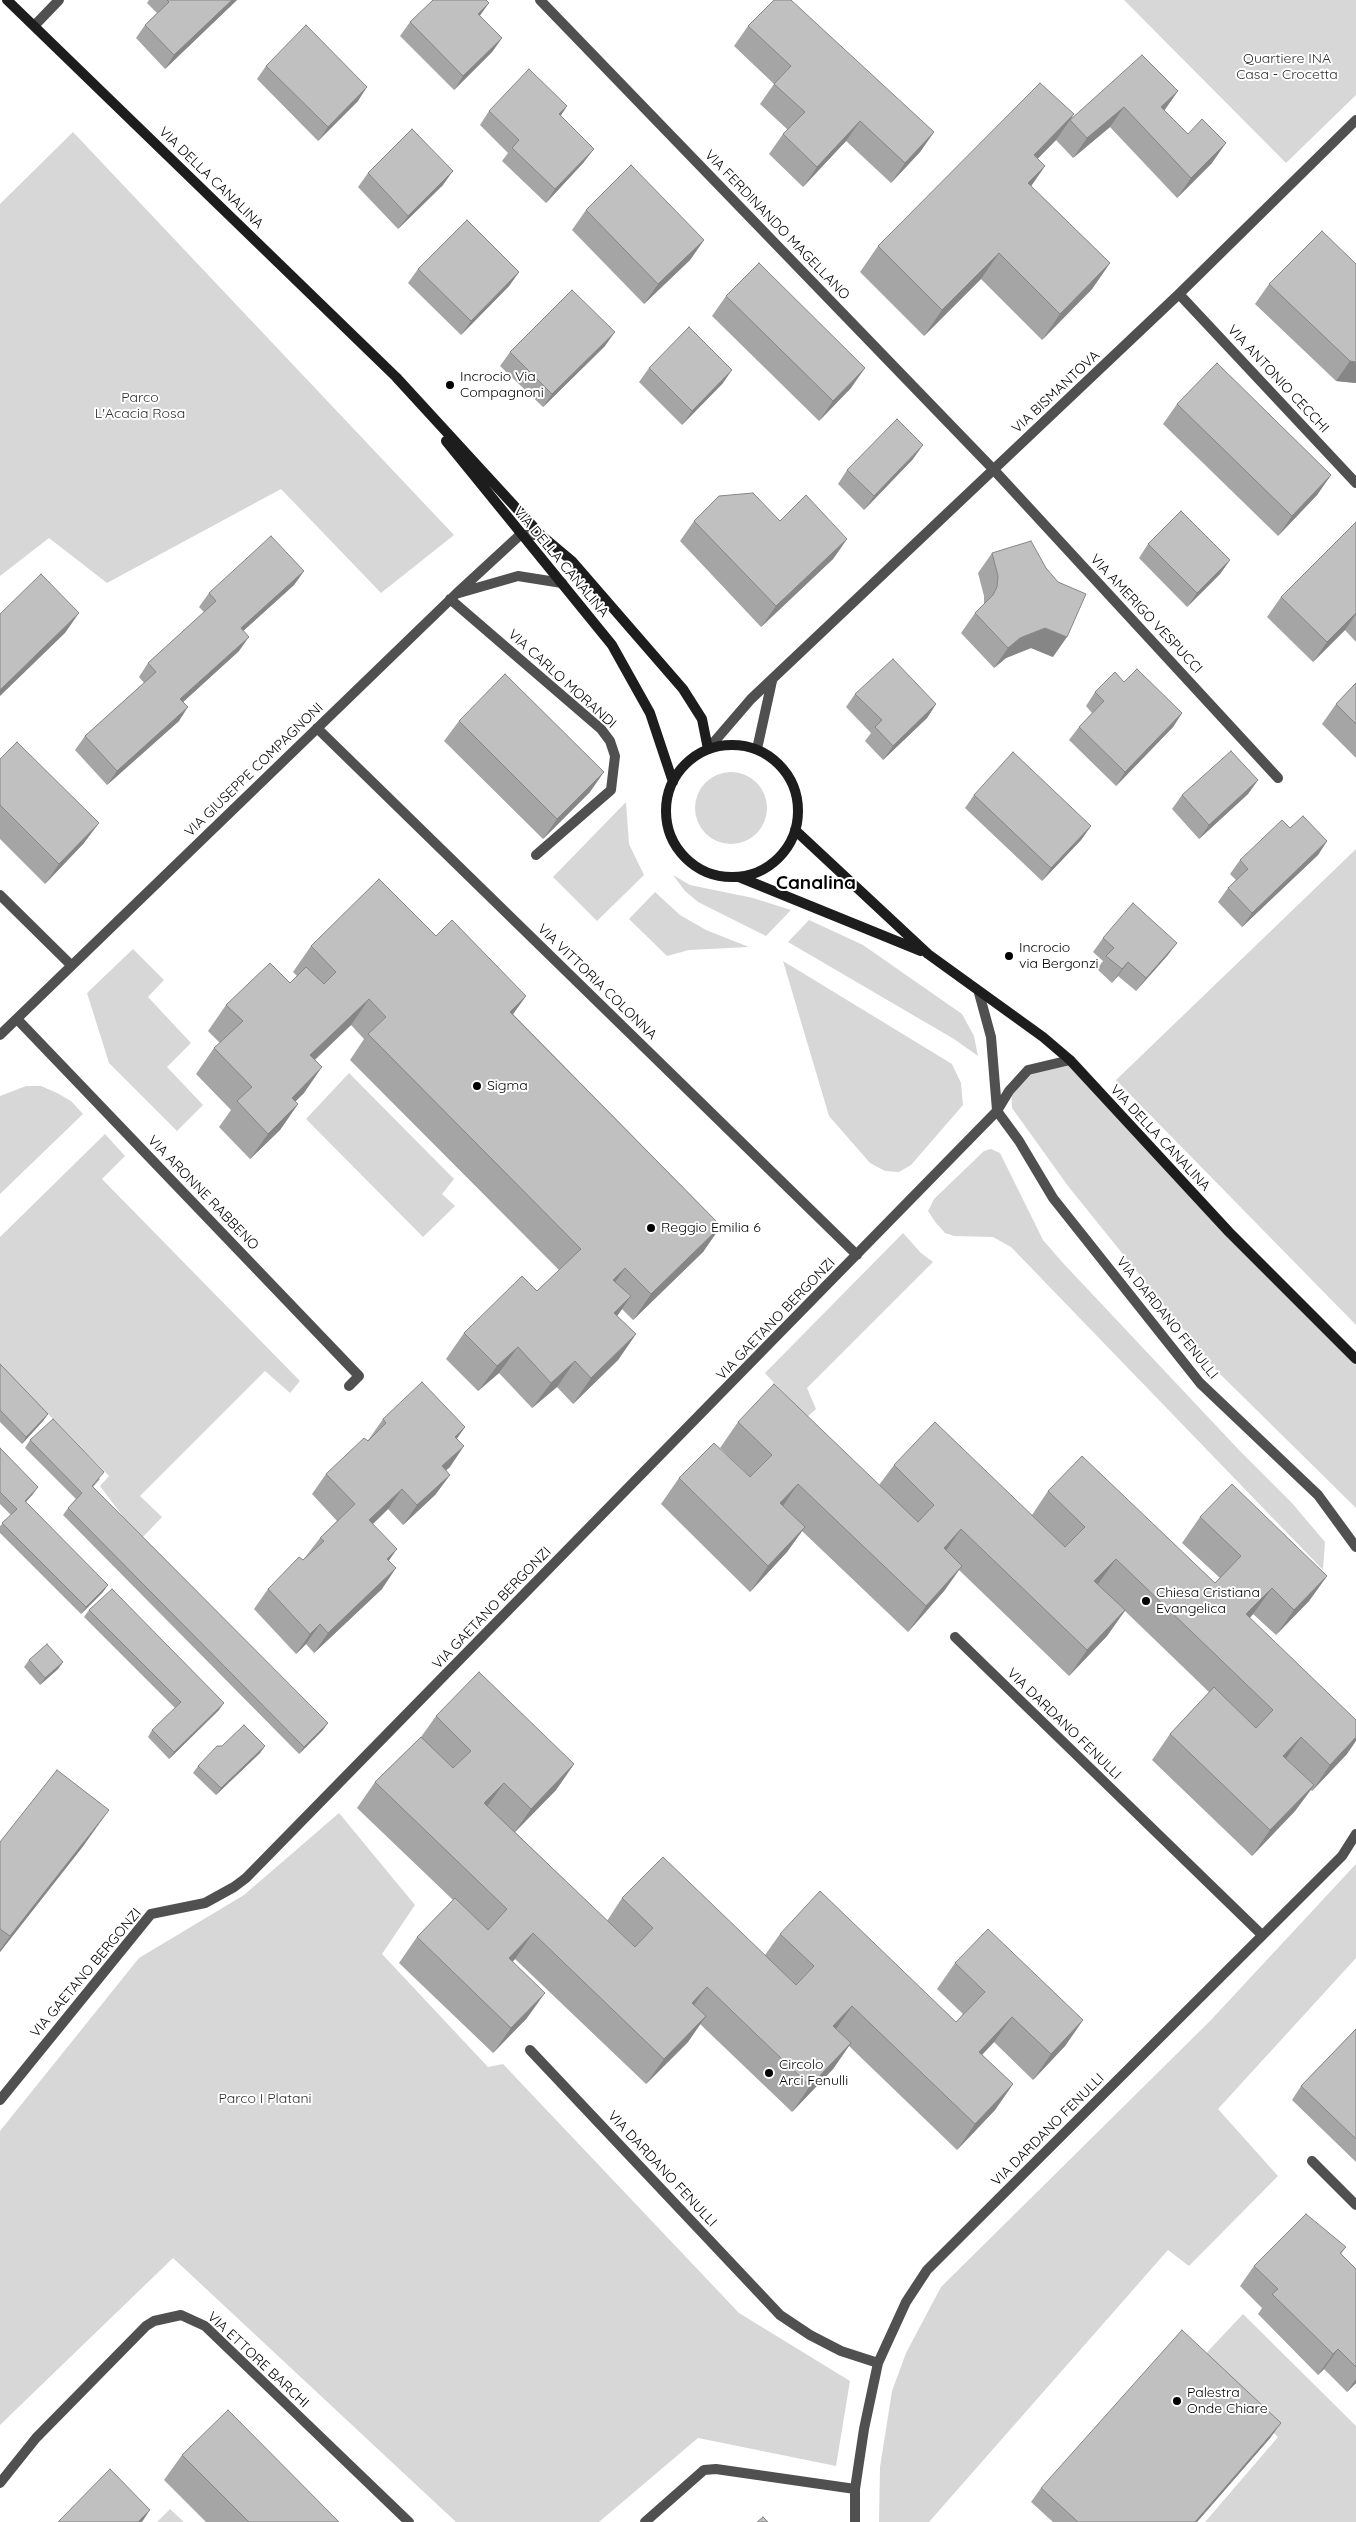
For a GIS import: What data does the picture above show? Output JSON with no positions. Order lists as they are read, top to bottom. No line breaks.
{"streets":{"street":["VIA DELLA CANALINA","VIA FERDINANDO MAGELLANO","VIA ANTONIO CECCHI","VIA BISMANTOVA","VIA AMERIGO VESPUCCI","VIA CARLO MORANDI","VIA GIUSEPPE COMPAGNONI","VIA VITTORIA COLONNA","VIA ARONNE RABBENO","VIA DARDANO FENULLI","VIA GAETANO BERGONZI","VIA ETTORE BARCHI"]},"crossings":[["VIA DELLA CANALINA","VIA BISMANTOVA"],["VIA DELLA CANALINA","VIA GIUSEPPE COMPAGNONI"],["VIA DELLA CANALINA","VIA GAETANO BERGONZI"],["VIA FERDINANDO MAGELLANO","VIA BISMANTOVA"],["VIA FERDINANDO MAGELLANO","VIA AMERIGO VESPUCCI"],["VIA ANTONIO CECCHI","VIA BISMANTOVA"],["VIA BISMANTOVA","VIA AMERIGO VESPUCCI"],["VIA CARLO MORANDI","VIA GIUSEPPE COMPAGNONI"],["VIA GIUSEPPE COMPAGNONI","VIA VITTORIA COLONNA"],["VIA GIUSEPPE COMPAGNONI","VIA ARONNE RABBENO"],["VIA VITTORIA COLONNA","VIA GAETANO BERGONZI"],["VIA DARDANO FENULLI","VIA GAETANO BERGONZI"]],"districts":["Canalina"],"parks":["Quartiere INA Casa - Crocetta","Parco L'Acacia Rosa","Parco I Platani"],"places":["Incrocio Via Compagnoni","Incrocio via Bergonzi","Sigma","Reggio Emilia 6","Chiesa Cristiana Evangelica","Circolo Arci Fenulli","Palestra Onde Chiare"]}
